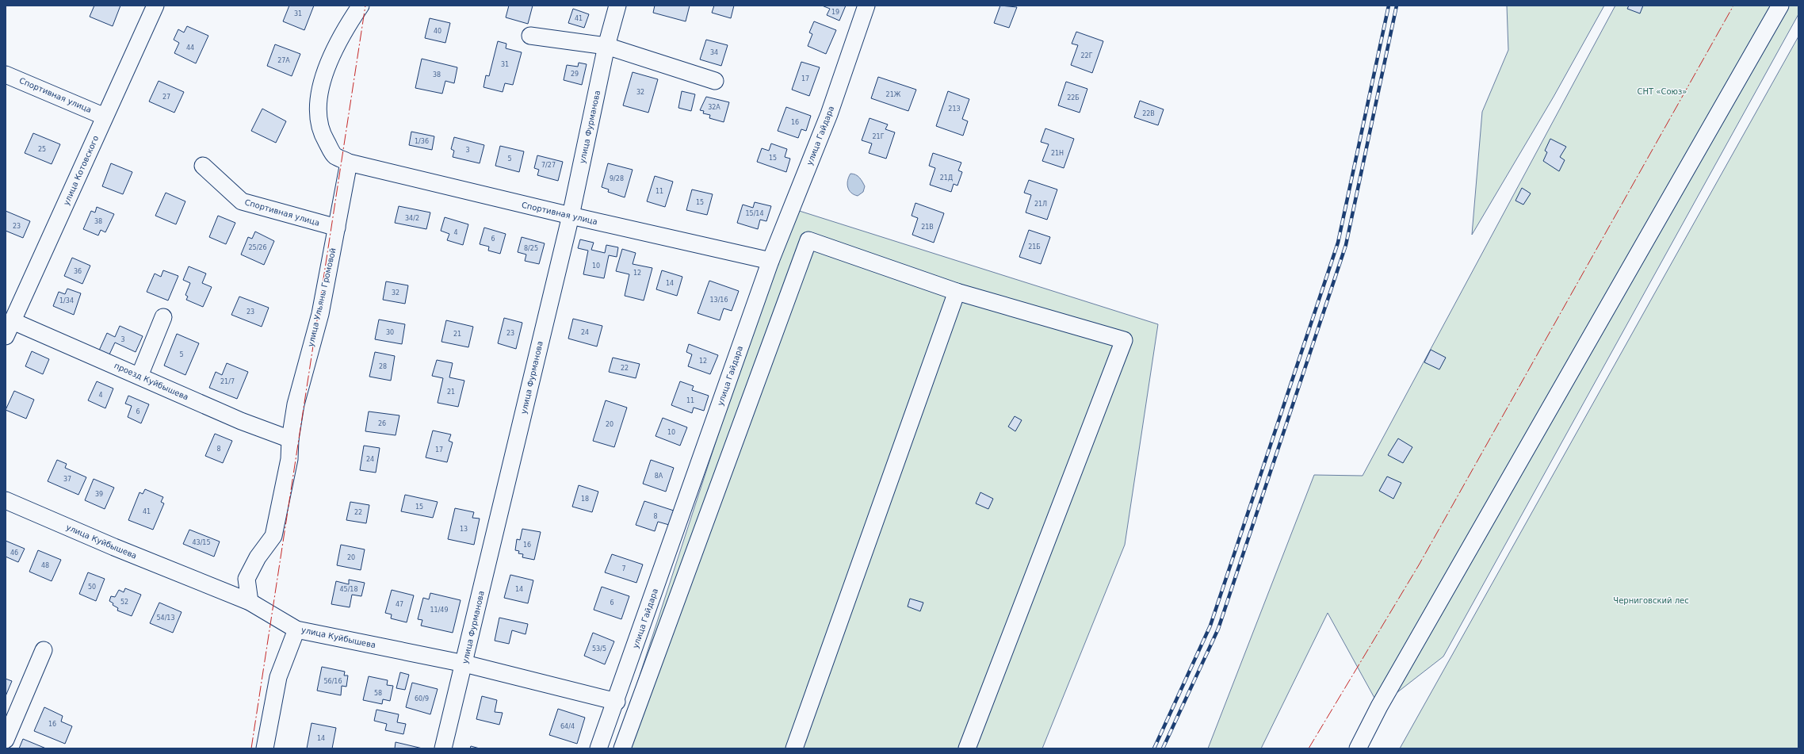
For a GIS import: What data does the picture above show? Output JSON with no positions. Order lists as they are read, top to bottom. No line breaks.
{"streets":{"street":["Спортивная улица","улица Фурманова","улица Гайдара","улица Котовского","улица Ульяны Громовой","проезд Куйбышева","улица Куйбышева"]},"crossings":[["Спортивная улица","улица Фурманова"],["Спортивная улица","улица Гайдара"],["Спортивная улица","улица Котовского"],["Спортивная улица","улица Ульяны Громовой"],["улица Фурманова","улица Куйбышева"],["улица Гайдара","улица Куйбышева"],["улица Котовского","проезд Куйбышева"],["улица Ульяны Громовой","проезд Куйбышева"],["улица Ульяны Громовой","улица Куйбышева"]],"parks":["СНТ «Союз»","Черниговский лес"],"house_numbers":["19","31","41","40","44","34","22Г","27А","31","29","38","17","32","21Ж","27","22Б","32А","21З","22В","16","21Г","1/36","25","3","21Н","15","5","7/27","21Д","9/28","11","15","21Л","15/14","34/2","38","23","21В","4","6","21Б","25/26","8/25","10","36","12","14","32","13/16","1/34","23","30","24","23","21","3","5","12","28","22","21/7","21","4","11","6","26","20","10","8","17","24","8А","37","39","18","15","41","22","8","13","43/15","16","46","20","48","7","50","45/18","14","52","6","47","11/49","54/13","53/5","56/16","58","60/9","16","64/4","14"]}
